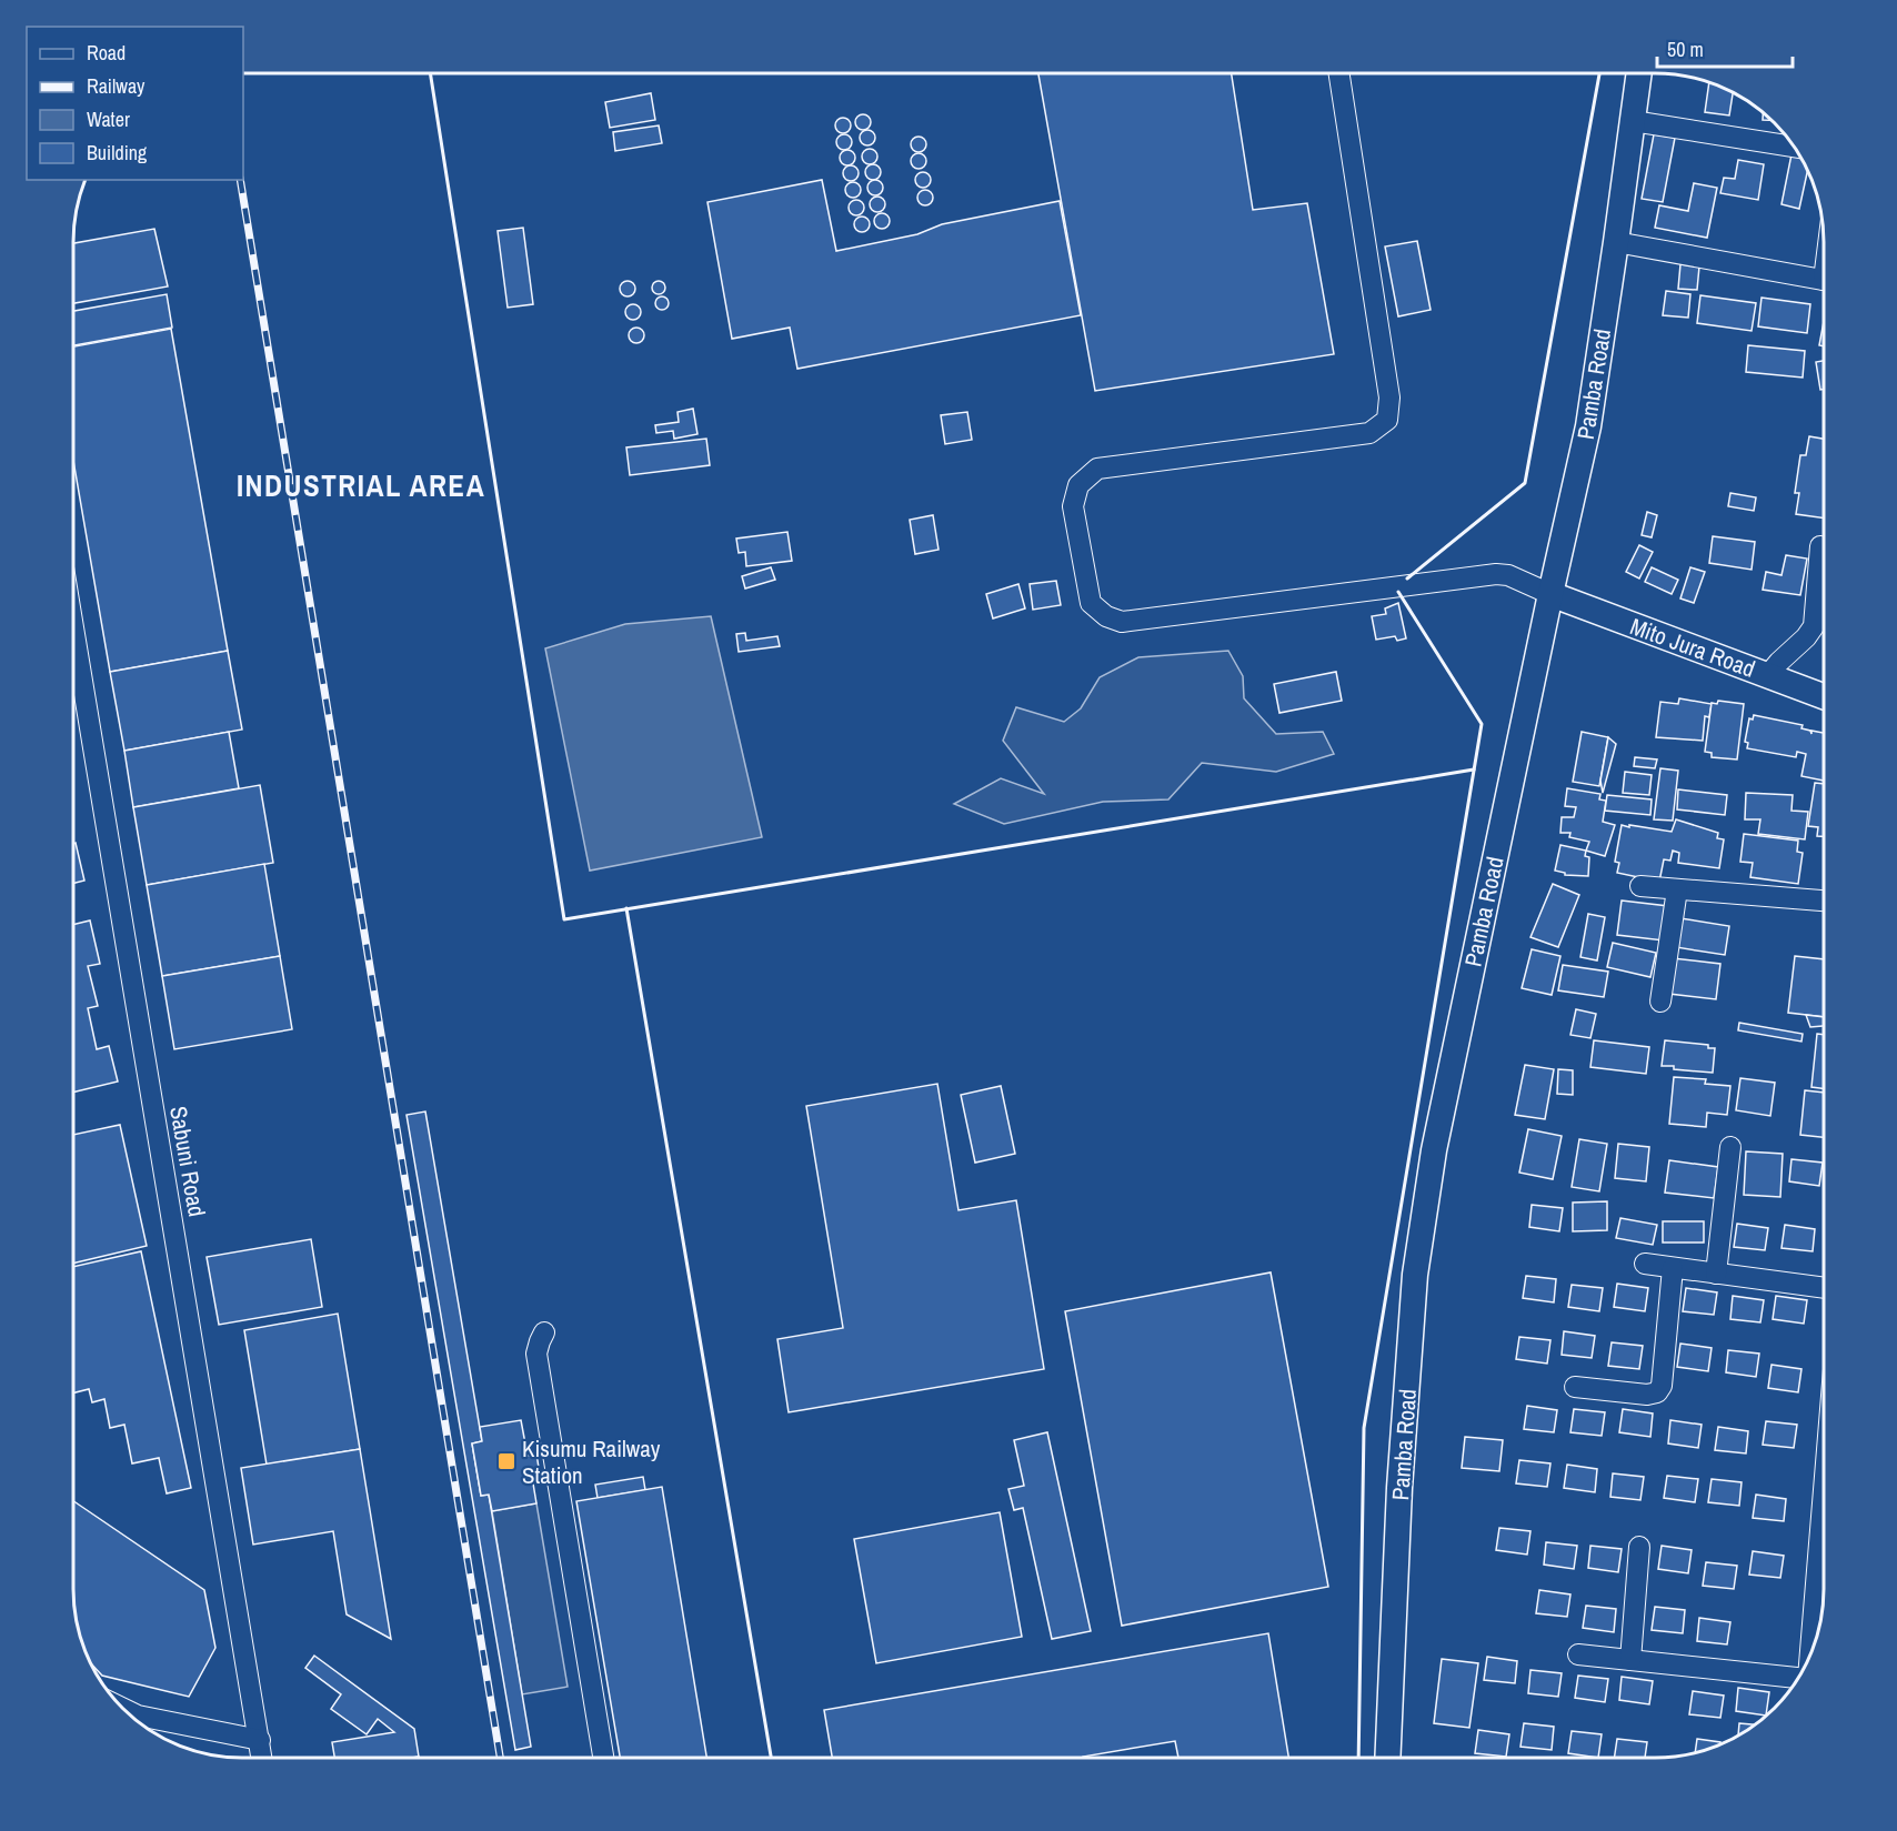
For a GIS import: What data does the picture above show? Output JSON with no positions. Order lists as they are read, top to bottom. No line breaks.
{"streets":{"main road":["Pamba Road","Mito Jura Road"],"street":["Sabuni Road"]},"crossings":[["Pamba Road","Mito Jura Road"]],"districts":["INDUSTRIAL AREA"],"places":{"transit":["Kisumu Railway Station"]},"legend":["Road","Railway","Water","Building"],"scale_bar":"50 m"}
